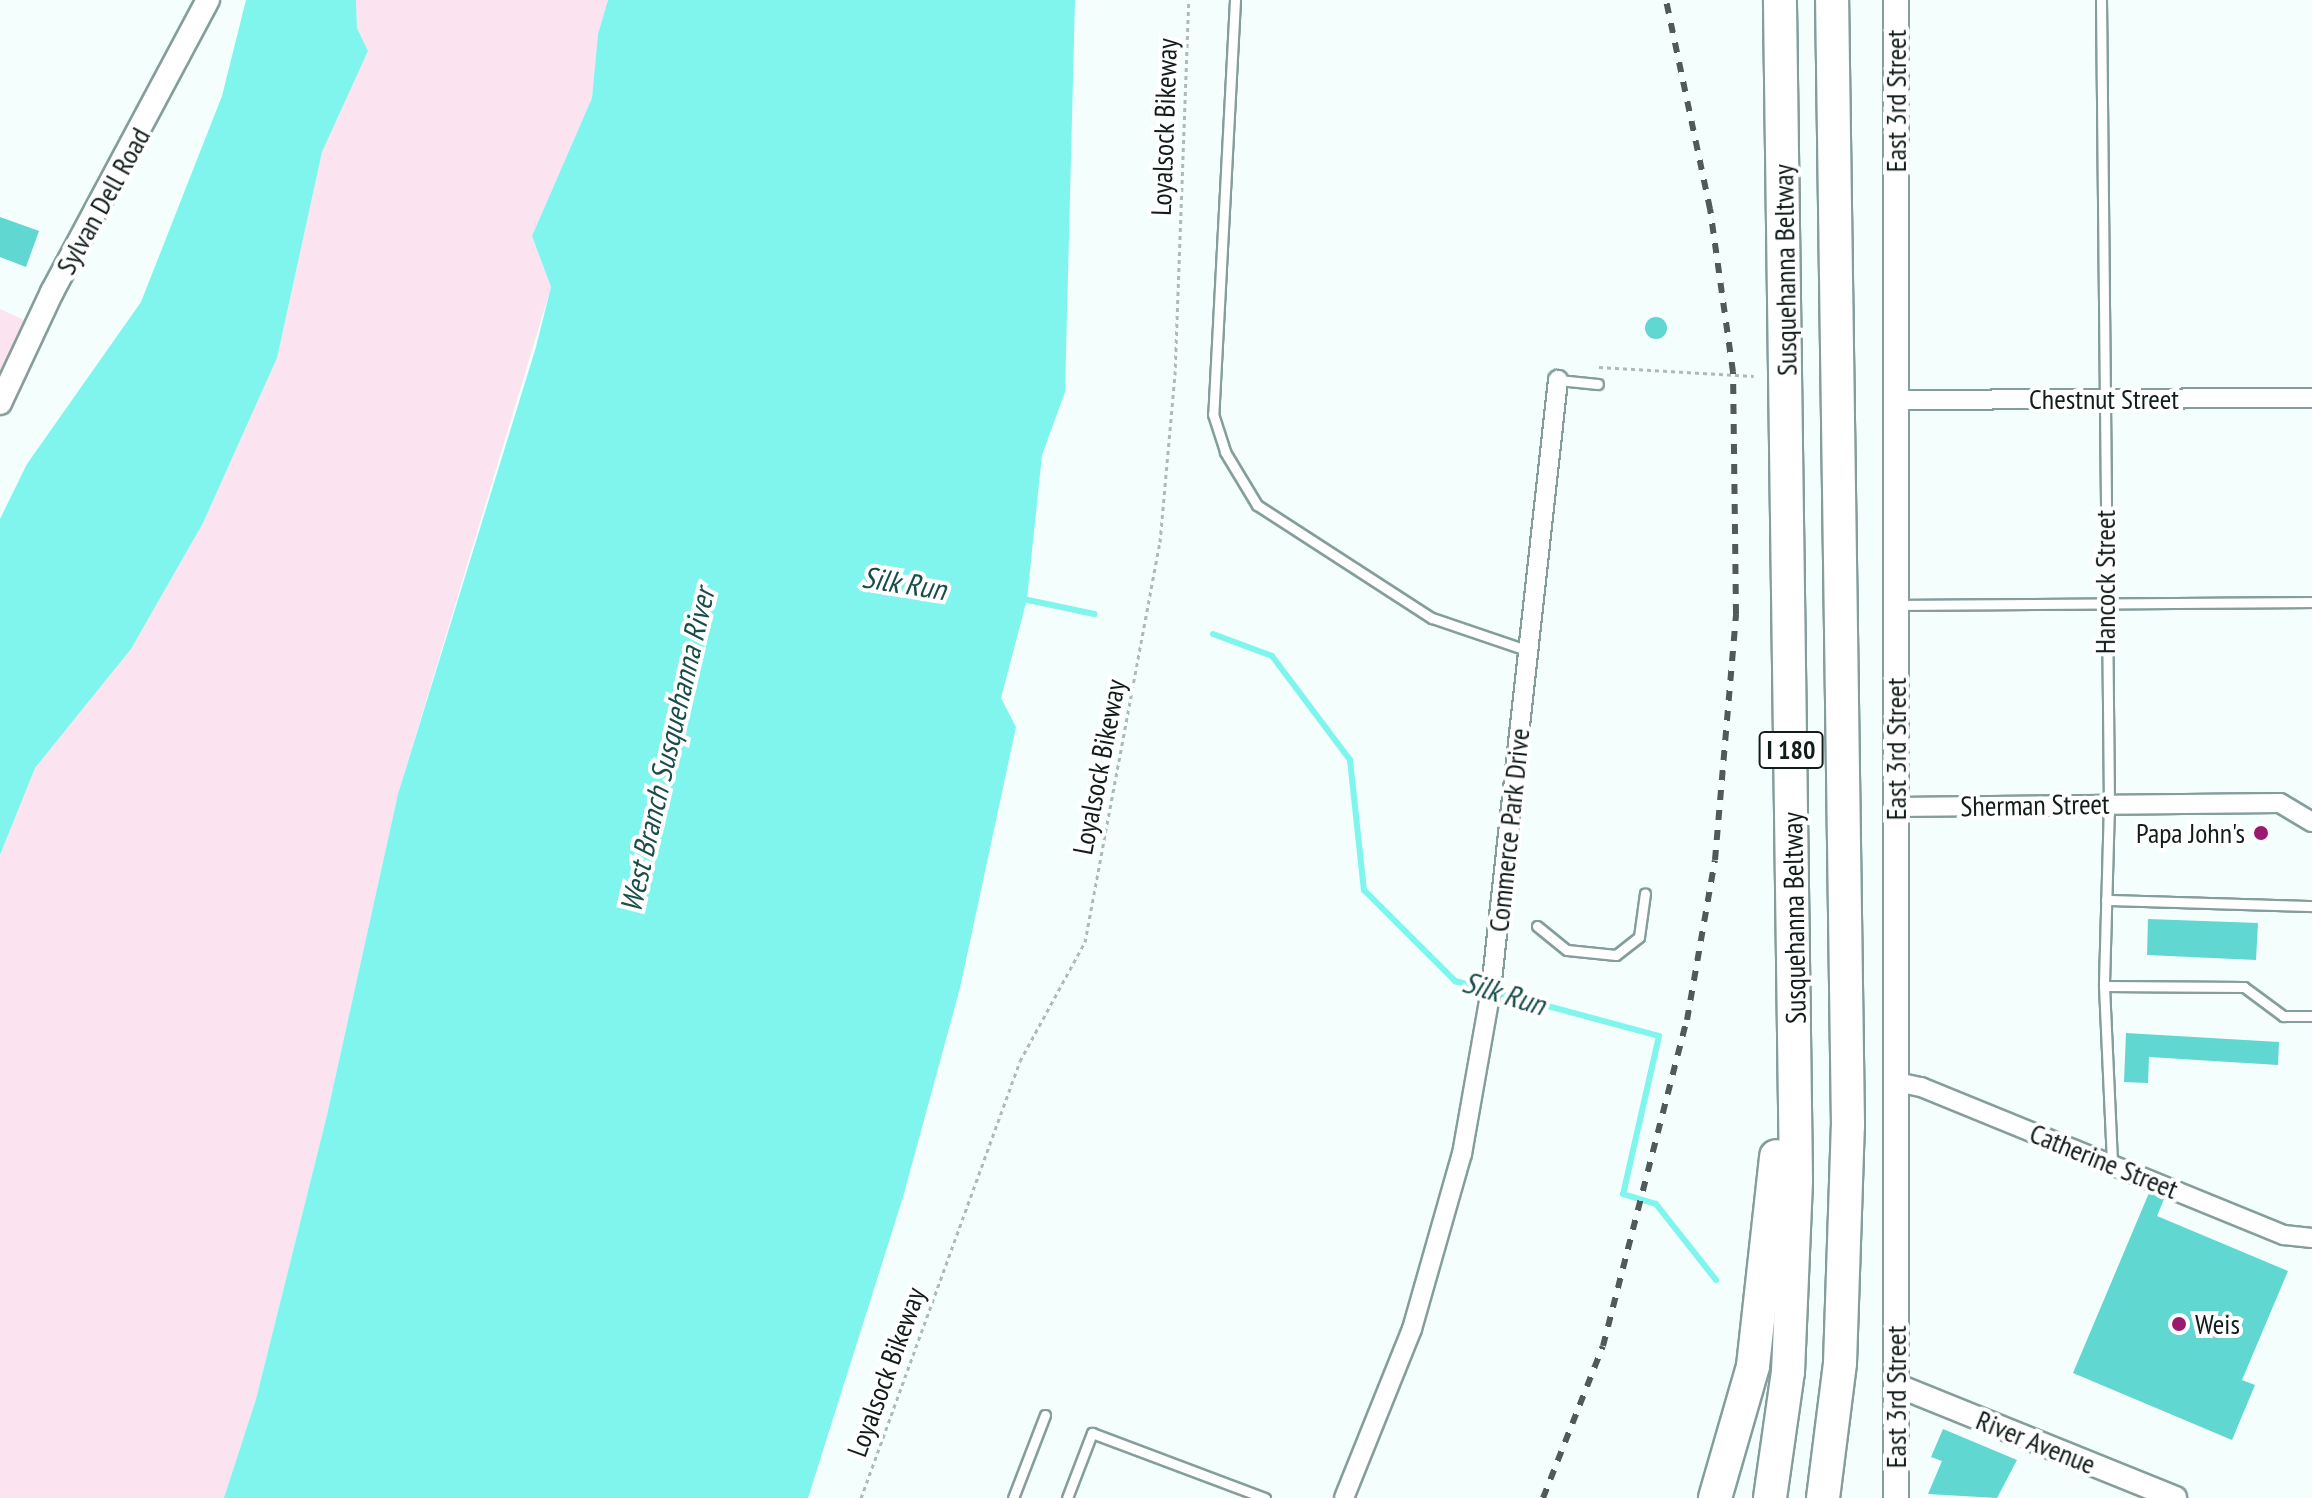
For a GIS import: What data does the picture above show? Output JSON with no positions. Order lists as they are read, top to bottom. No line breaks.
{"streets":{"highway":["Susquehanna Beltway","I 180"],"main road":["East 3rd Street"],"street":["Sylvan Dell Road","Chestnut Street","Sherman Street","Commerce Park Drive","Catherine Street","River Avenue"],"lane":["Hancock Street"],"path":["Loyalsock Bikeway"]},"crossings":[["East 3rd Street","Chestnut Street"],["East 3rd Street","Sherman Street"],["East 3rd Street","Catherine Street"],["East 3rd Street","River Avenue"],["Chestnut Street","Hancock Street"],["Hancock Street","Sherman Street"],["Hancock Street","Catherine Street"]],"water":["Silk Run","West Branch Susquehanna River"],"places":["Papa John's","Weis"]}
